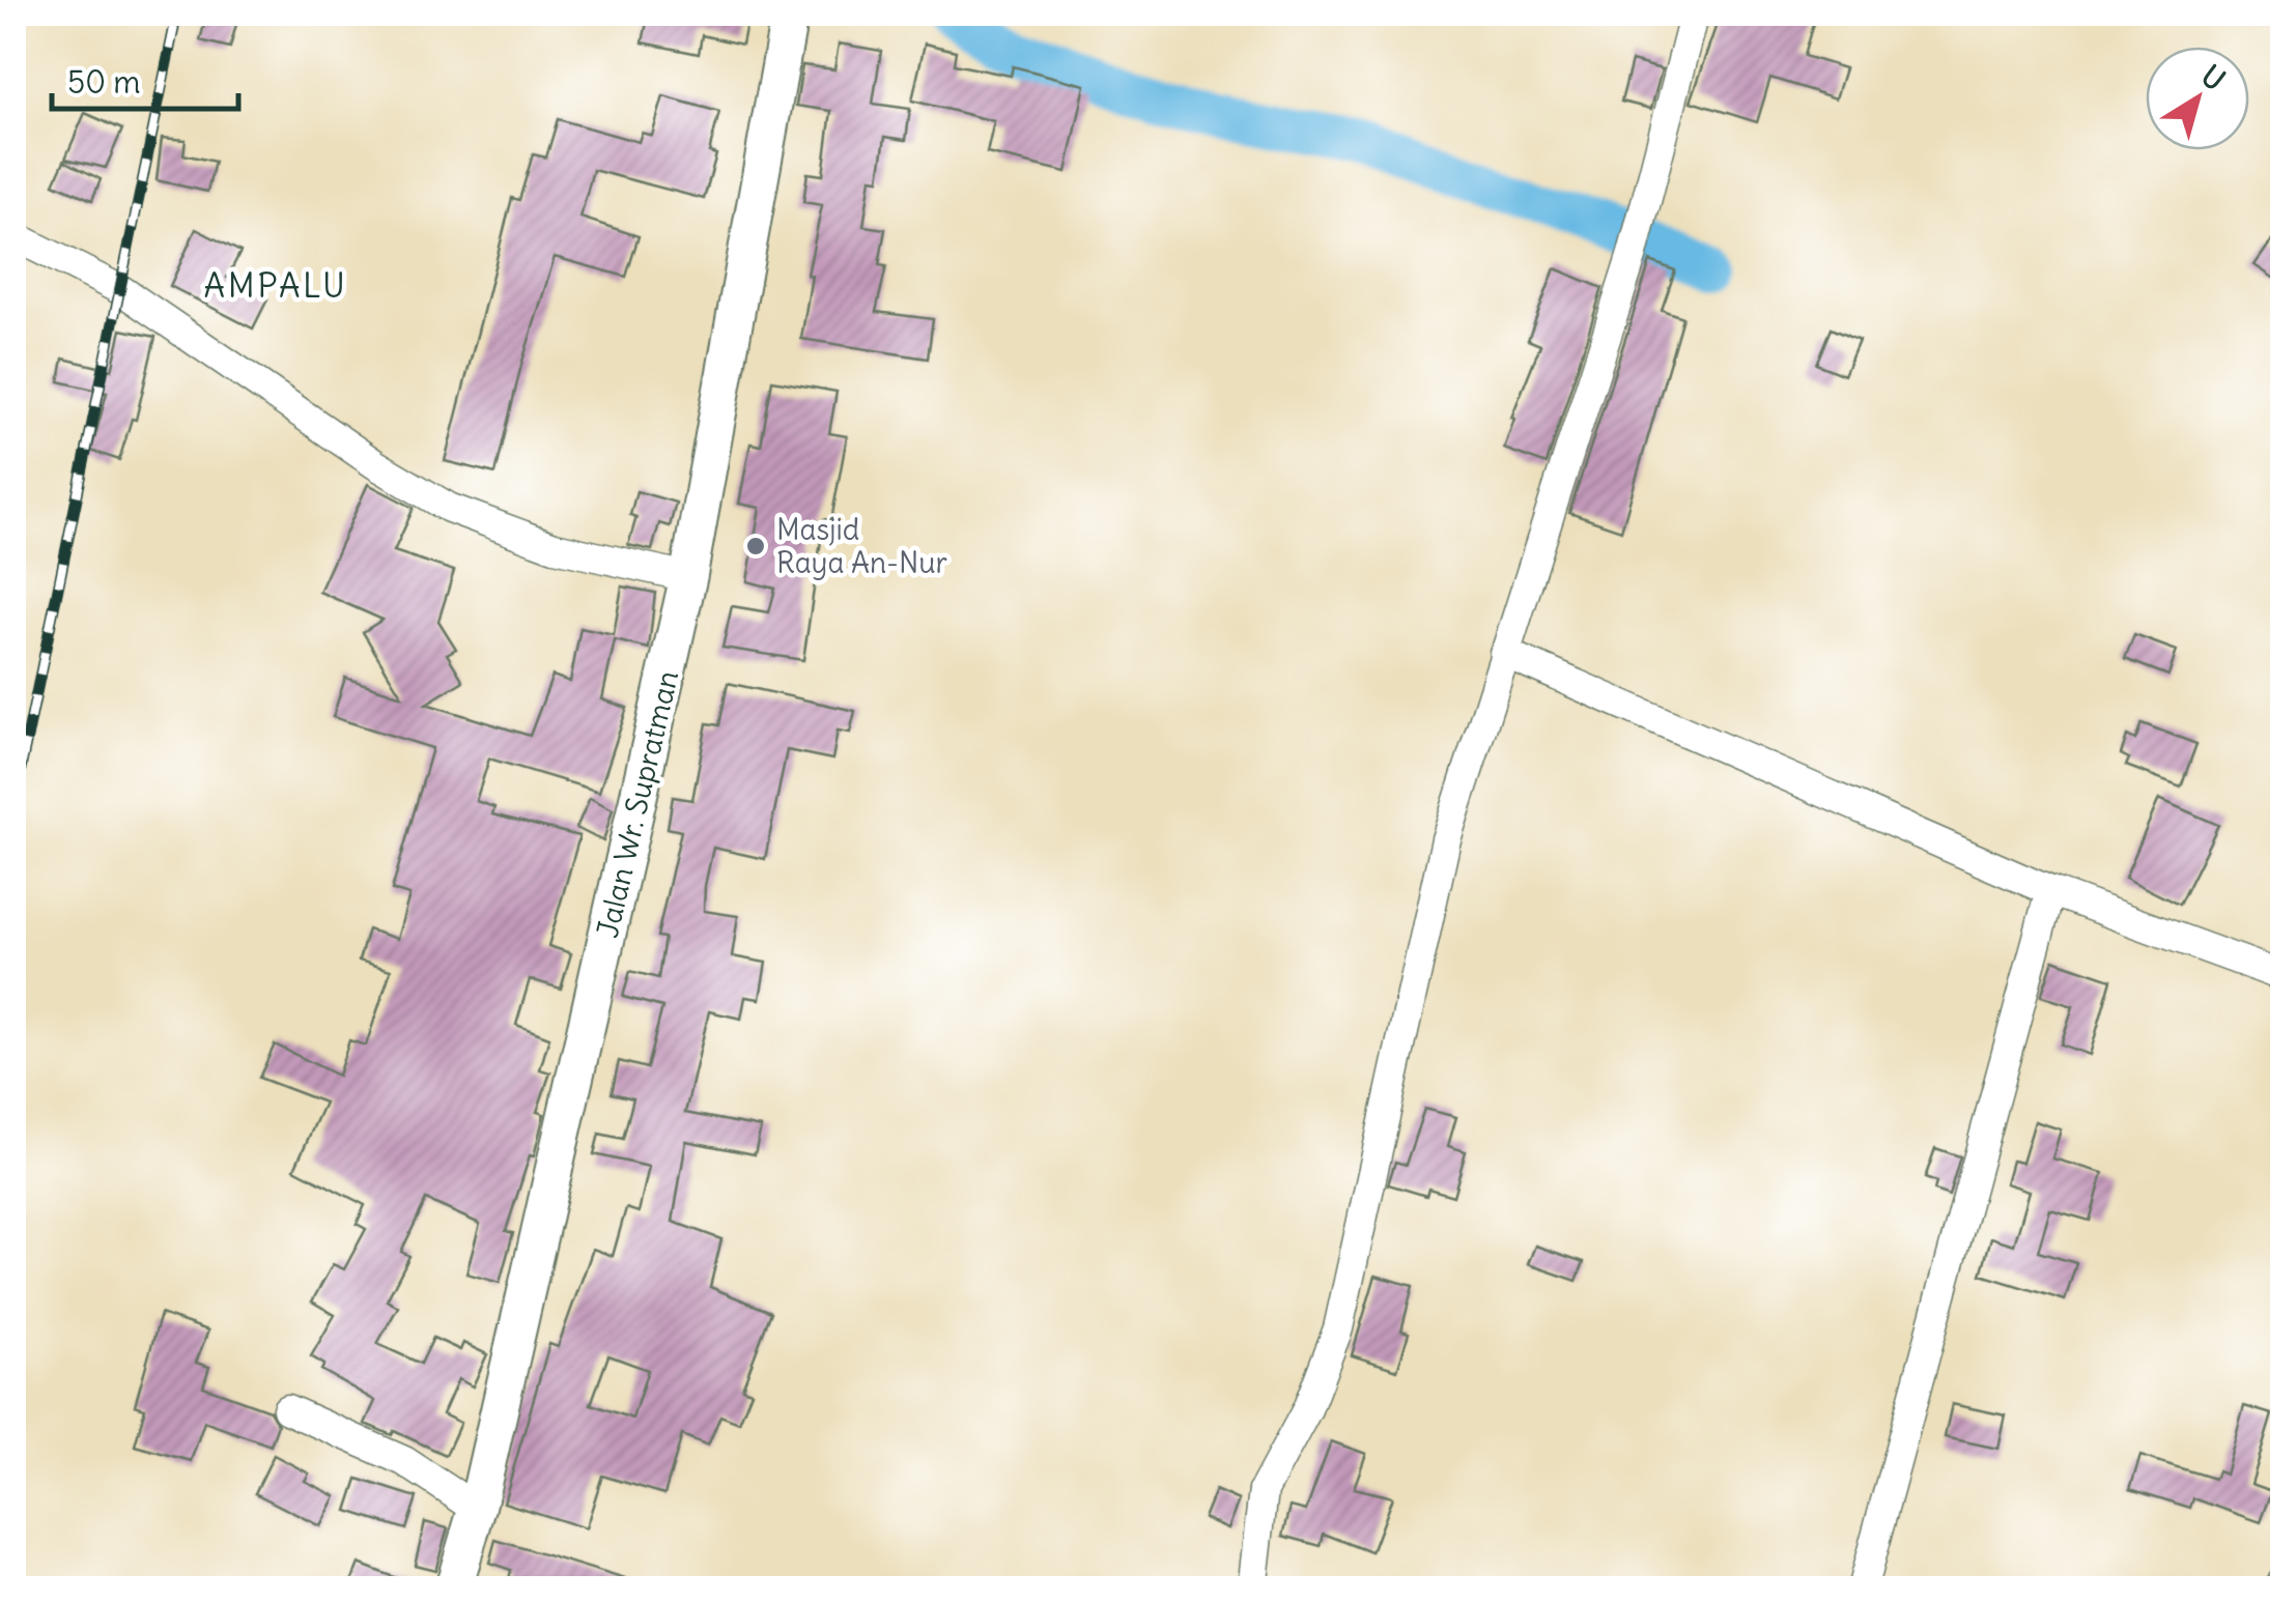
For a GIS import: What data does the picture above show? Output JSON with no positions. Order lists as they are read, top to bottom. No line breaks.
{"streets":{"main road":["Jalan Wr. Supratman"]},"districts":["AMPALU"],"places":["Masjid Raya An-Nur"],"scale_bar":"50 m","north":"top right"}
